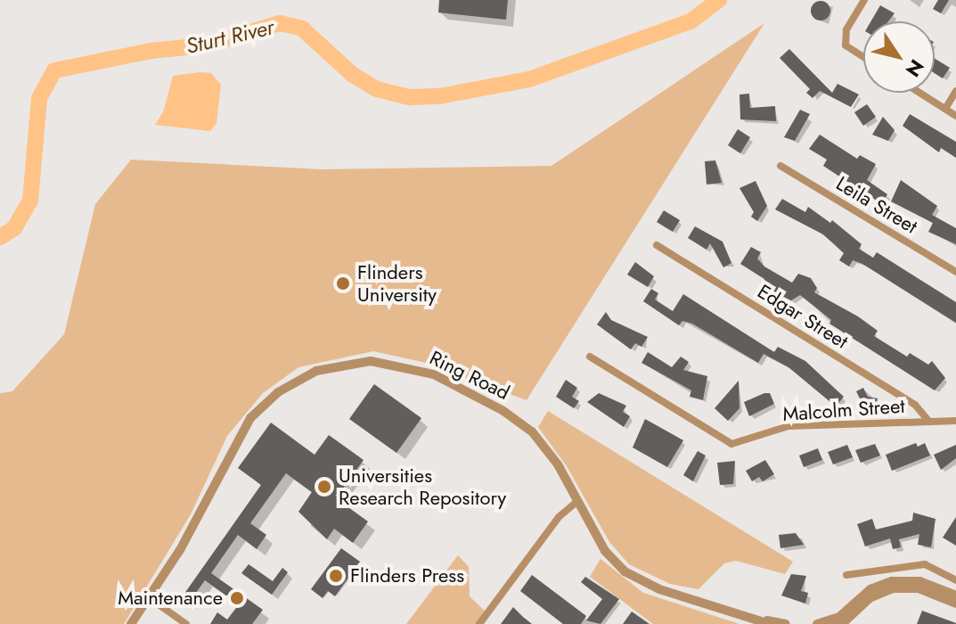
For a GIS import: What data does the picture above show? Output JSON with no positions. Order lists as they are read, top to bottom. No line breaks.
{"streets":{"street":["Leila Street","Edgar Street","Ring Road","Malcolm Street"]},"crossings":[["Edgar Street","Malcolm Street"]],"water":["Sturt River"],"places":["Flinders University","Universities Research Repository","Flinders Press","Maintenance"],"north":"bottom right"}
